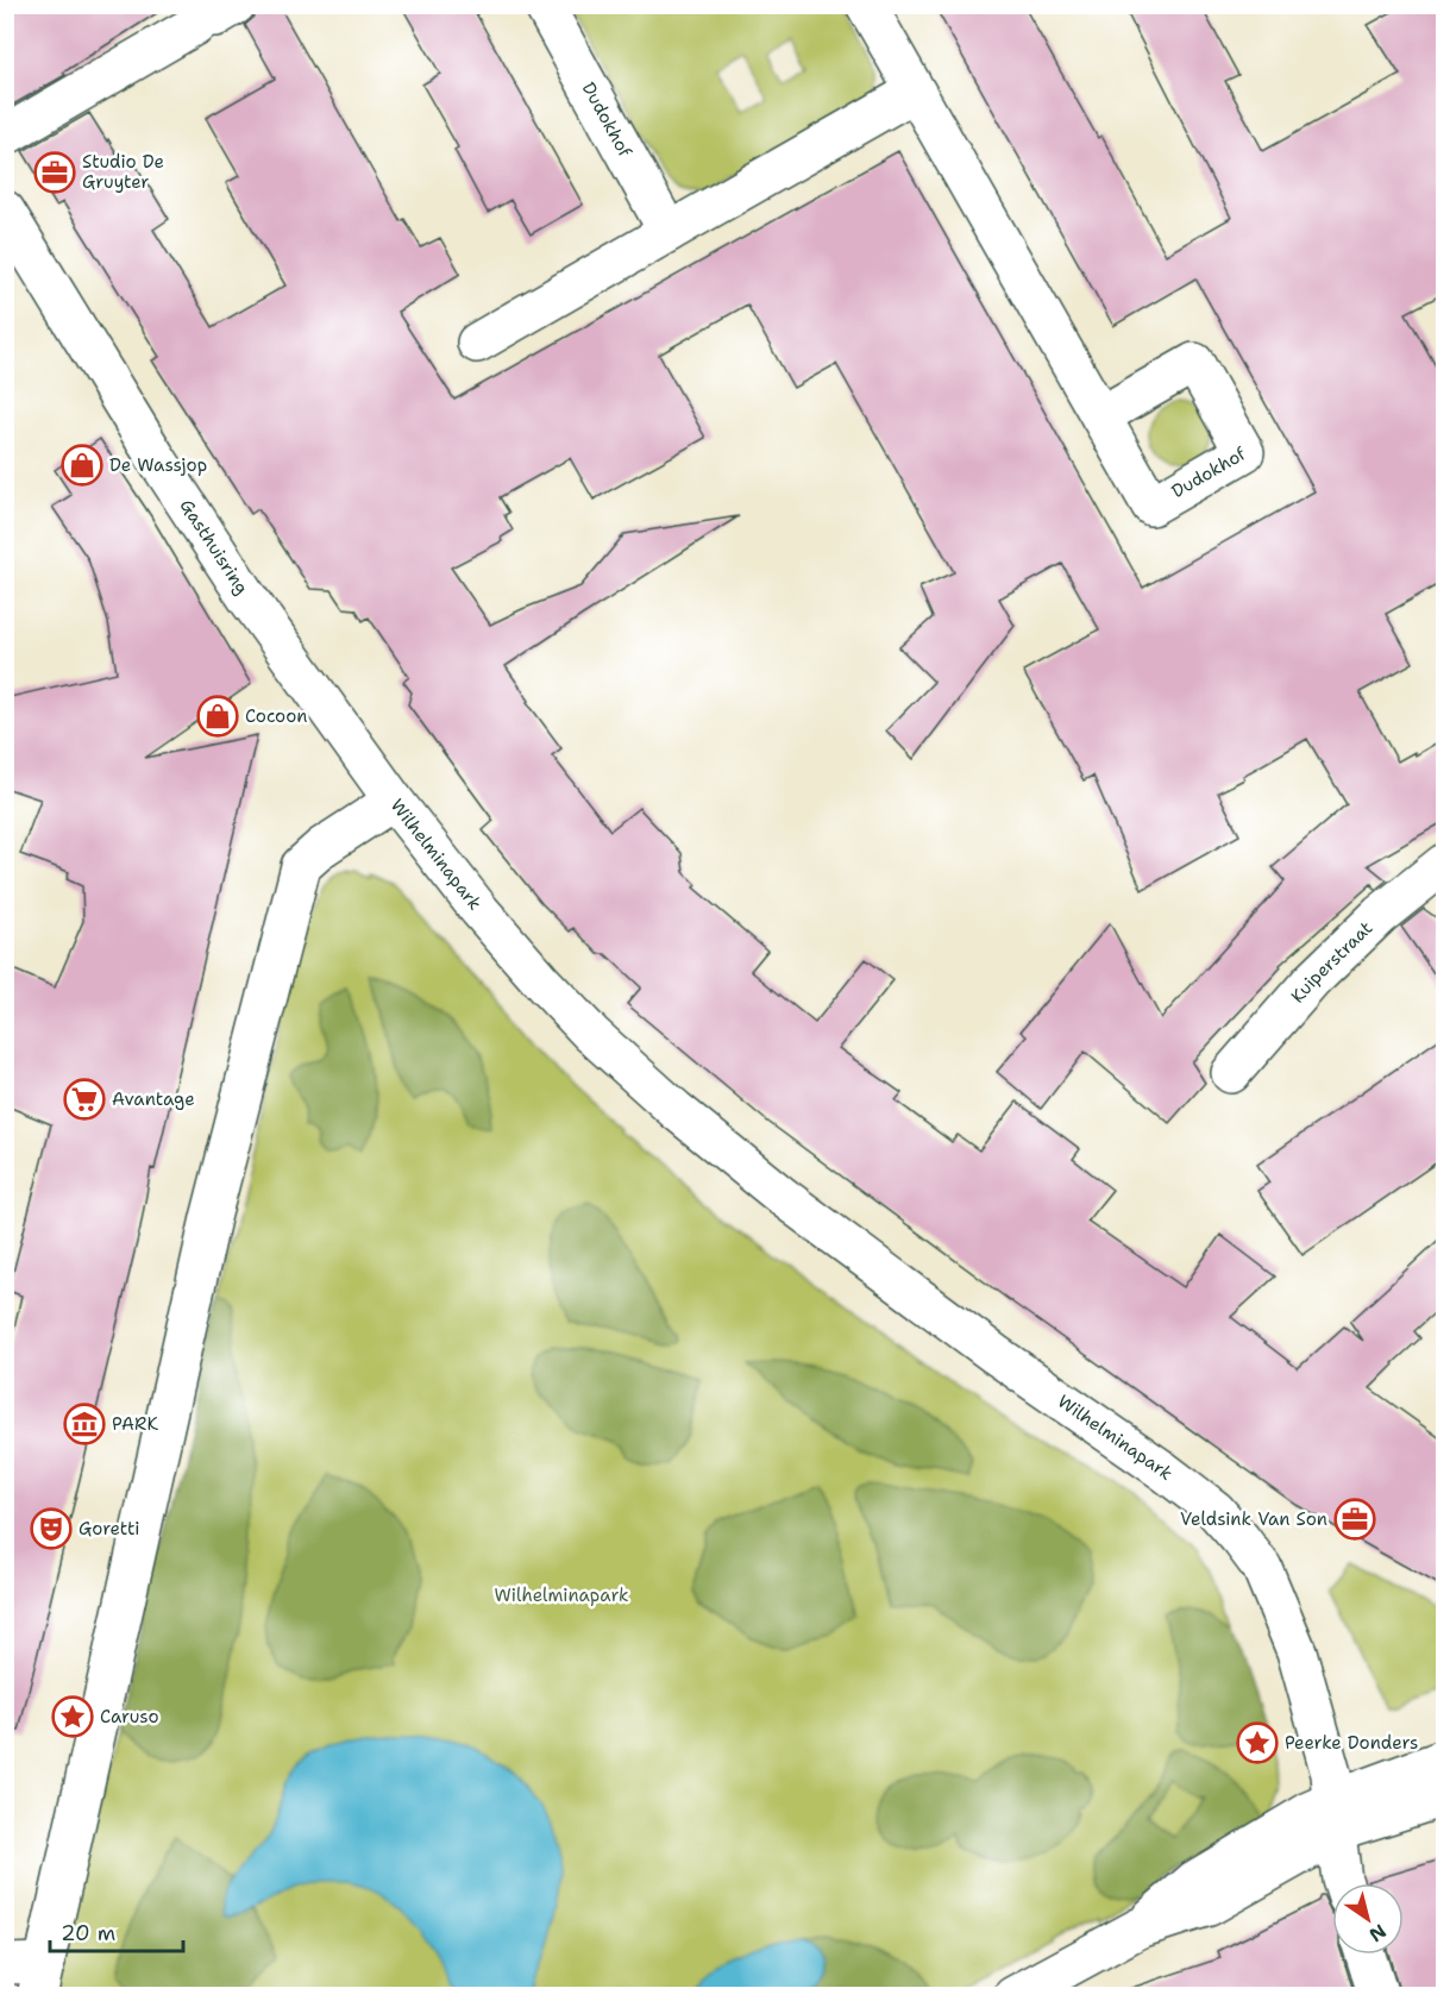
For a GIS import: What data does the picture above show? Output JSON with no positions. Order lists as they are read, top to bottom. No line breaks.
{"streets":{"street":["Dudokhof","Gasthuisring","Wilhelminapark","Kuiperstraat"]},"crossings":[["Gasthuisring","Wilhelminapark"]],"parks":["Wilhelminapark"],"places":{"office":["Studio De Gruyter","Veldsink Van Son"],"shop":["De Wassjop","Cocoon"],"supermarket":["Avantage"],"museum":["PARK"],"theatre":["Goretti"],"place":["Caruso","Peerke Donders"]},"scale_bar":"20 m","north":"bottom right"}
